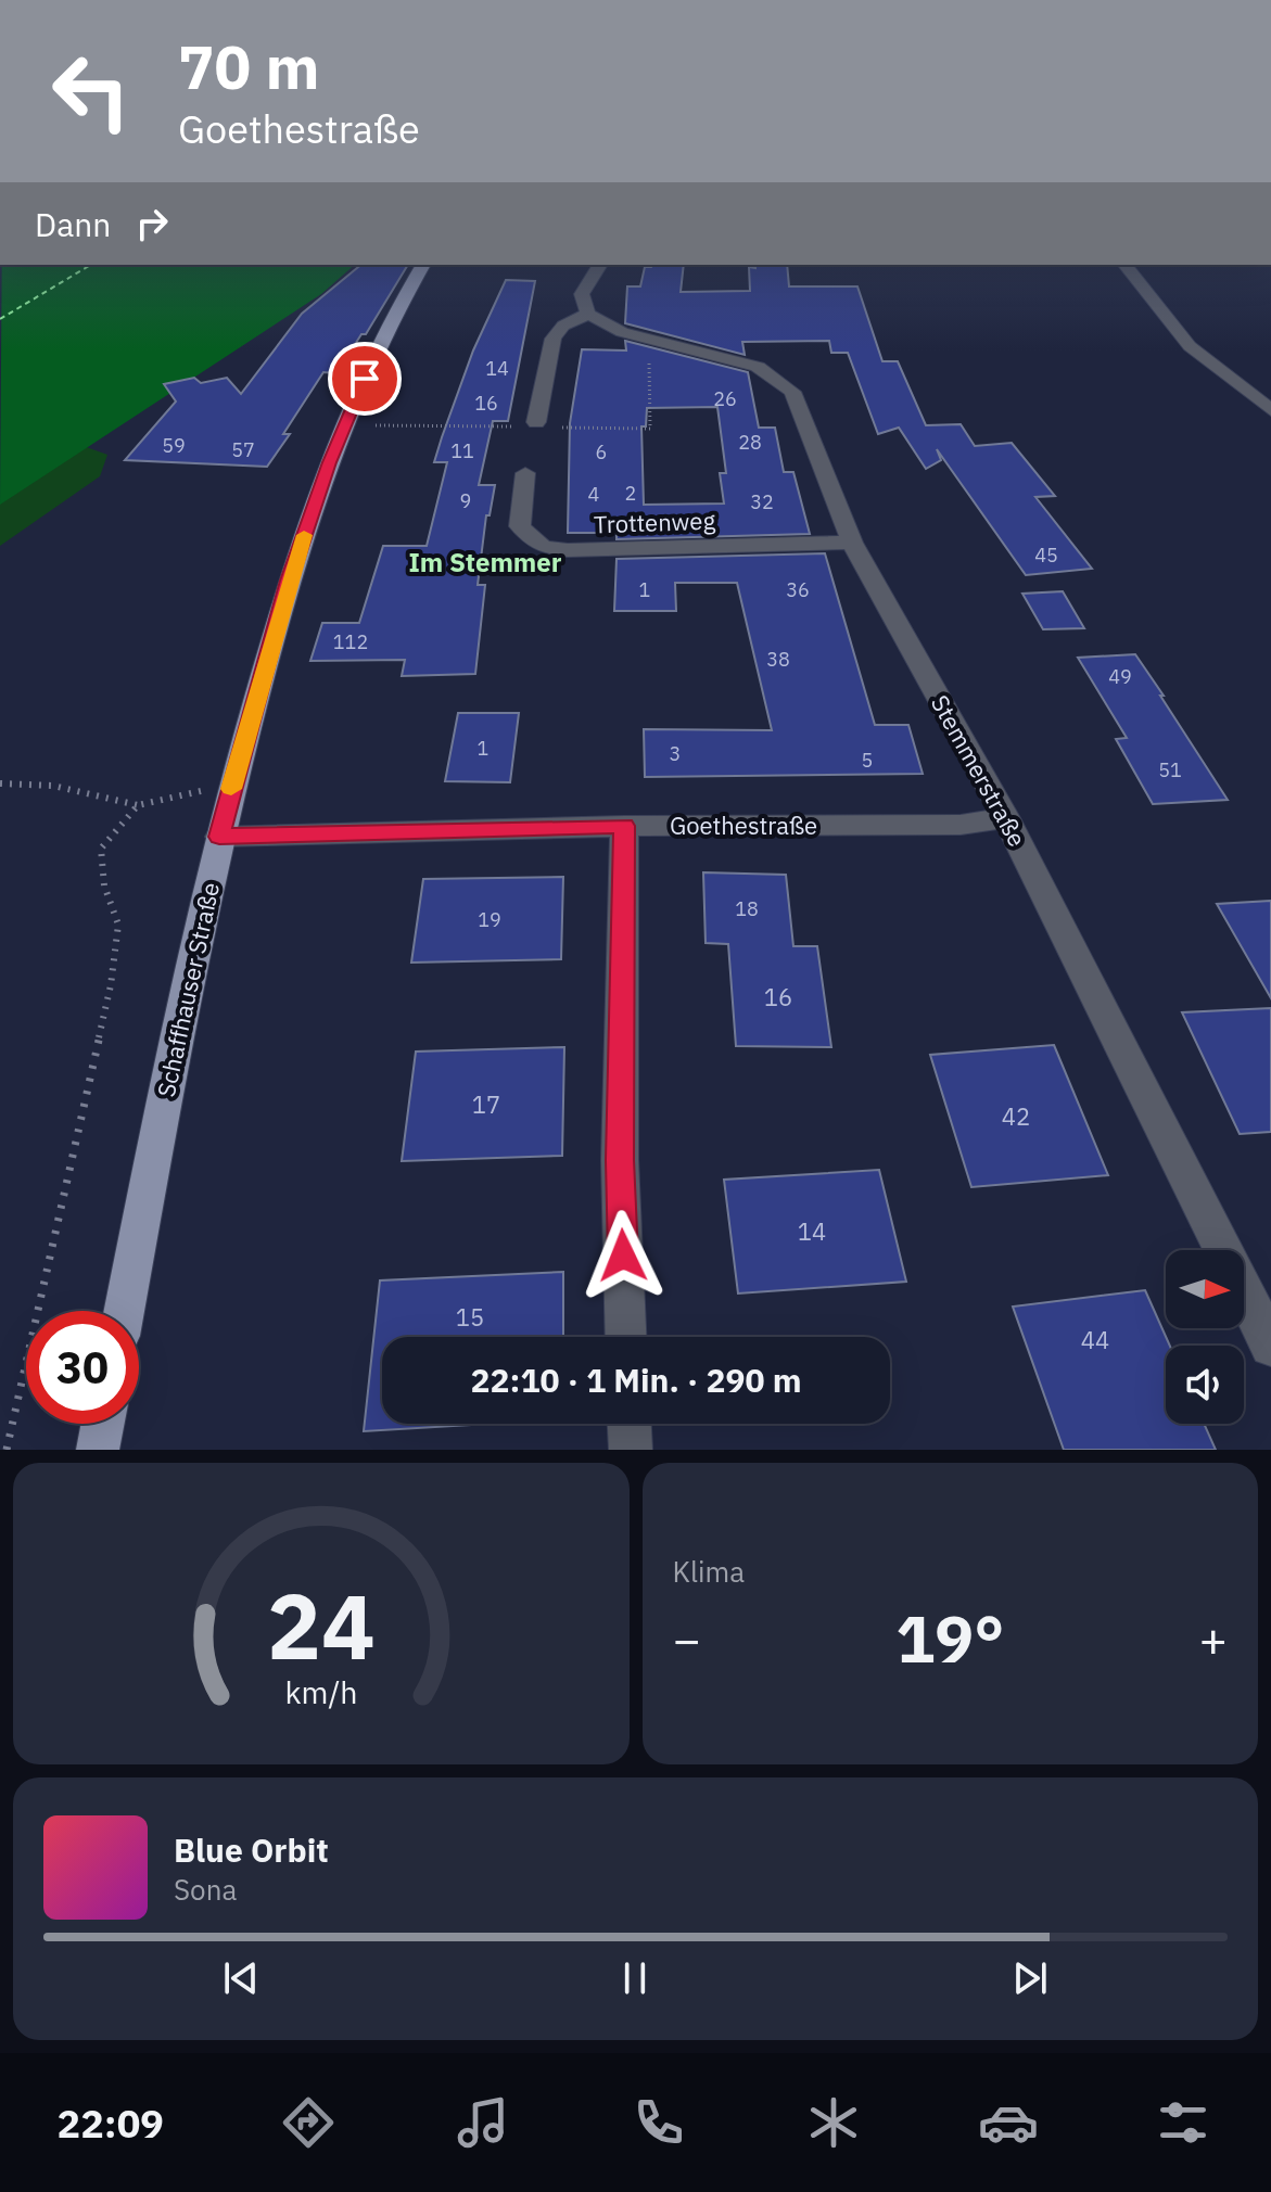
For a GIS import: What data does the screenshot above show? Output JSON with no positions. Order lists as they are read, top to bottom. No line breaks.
{"streets":{"main road":["Schaffhauser Straße"],"street":["Trottenweg","Stemmerstraße","Goethestraße"]},"crossings":[["Trottenweg","Stemmerstraße"],["Stemmerstraße","Goethestraße"],["Goethestraße","Schaffhauser Straße"]],"districts":["Im Stemmer"],"house_numbers":["14","26","16","28","59","57","11","6","2","4","9","32","45","1","36","112","38","49","1","3","5","51","18","19","16","17","42","14","15","44"],"north":"right","page":{"turn":["70 m","Goethestraße"],"then":"Dann","limit":"30","trip":"22:10 · 1 Min. · 290 m","tile":"Klima","heat":["−","19°","+"],"song":["Blue Orbit","Sona"],"tabs":"22:09","gauge":["24","km/h"]}}
